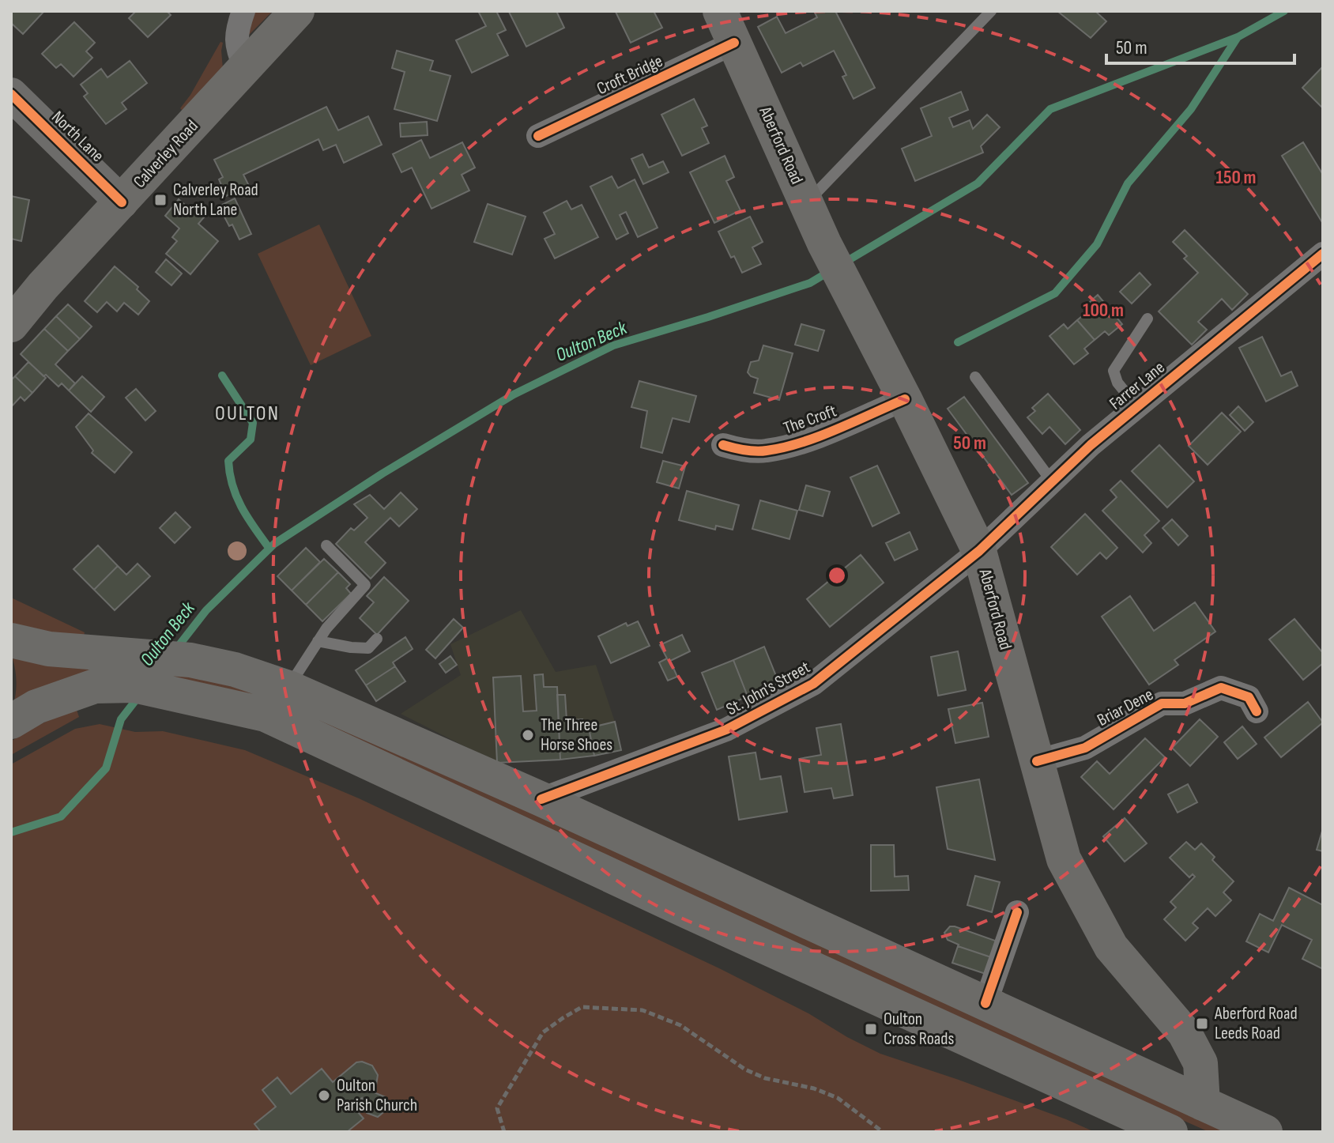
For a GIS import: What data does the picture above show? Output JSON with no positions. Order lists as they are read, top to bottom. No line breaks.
{"streets":{"main road":["Aberford Road","Calverley Road"],"street":["Croft Bridge","North Lane","Farrer Lane","The Croft","St. John's Street","Briar Dene"]},"crossings":[["Croft Bridge","Aberford Road"],["North Lane","Calverley Road"],["Aberford Road","Farrer Lane"],["Aberford Road","The Croft"],["Aberford Road","St. John's Street"],["Aberford Road","Briar Dene"],["Farrer Lane","St. John's Street"]],"districts":["OULTON"],"water":["Oulton Beck"],"places":{"transit":["Calverley Road North Lane","Aberford Road Leeds Road","Oulton Cross Roads"],"other":["The Three Horse Shoes","Oulton Parish Church"]},"scale_bar":"50 m","rings":["150 m","100 m","50 m"]}
